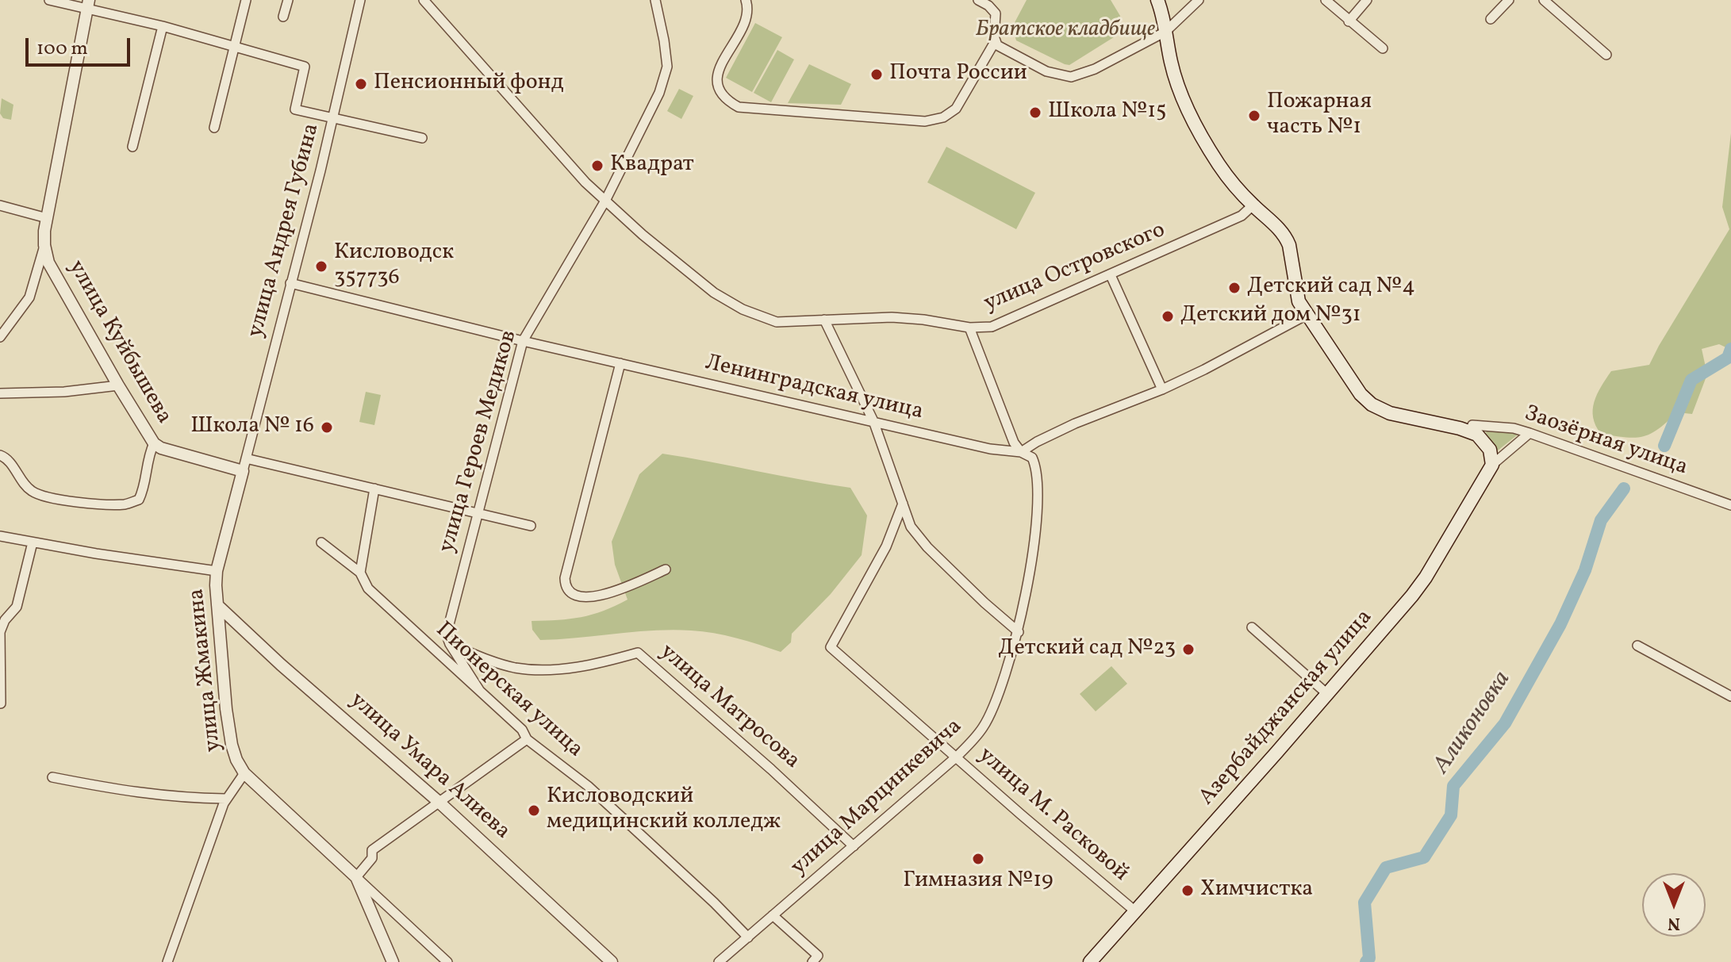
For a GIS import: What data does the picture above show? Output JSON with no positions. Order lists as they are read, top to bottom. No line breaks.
{"streets":{"main road":["Азербайджанская улица"],"street":["улица Андрея Губина","улица Островского","улица Куйбышева","Ленинградская улица","улица Героев Медиков","Заозёрная улица","улица Жмакина","Пионерская улица","улица Матросова","улица Умара Алиева","улица Марцинкевича","улица М. Расковой"]},"crossings":[["улица Андрея Губина","улица Куйбышева"],["улица Андрея Губина","Ленинградская улица"],["улица Андрея Губина","улица Жмакина"],["улица Островского","улица Героев Медиков"],["улица Островского","улица Марцинкевича"],["улица Куйбышева","улица Жмакина"],["Ленинградская улица","улица Героев Медиков"],["Ленинградская улица","улица Марцинкевича"],["улица Героев Медиков","улица Матросова"],["улица Жмакина","улица Умара Алиева"],["Пионерская улица","улица Марцинкевича"],["улица Матросова","улица Марцинкевича"],["Азербайджанская улица","улица М. Расковой"],["улица Марцинкевича","улица М. Расковой"]],"water":["Аликоновка"],"parks":["Братское кладбище"],"places":["Почта России","Пенсионный фонд","Школа №15","Пожарная часть №1","Квадрат","Кисловодск 357736","Детский сад №4","Детский дом №31","Школа № 16","Детский сад №23","Кисловодский медицинский колледж","Гимназия №19","Химчистка"],"scale_bar":"100 m","north":"bottom"}
